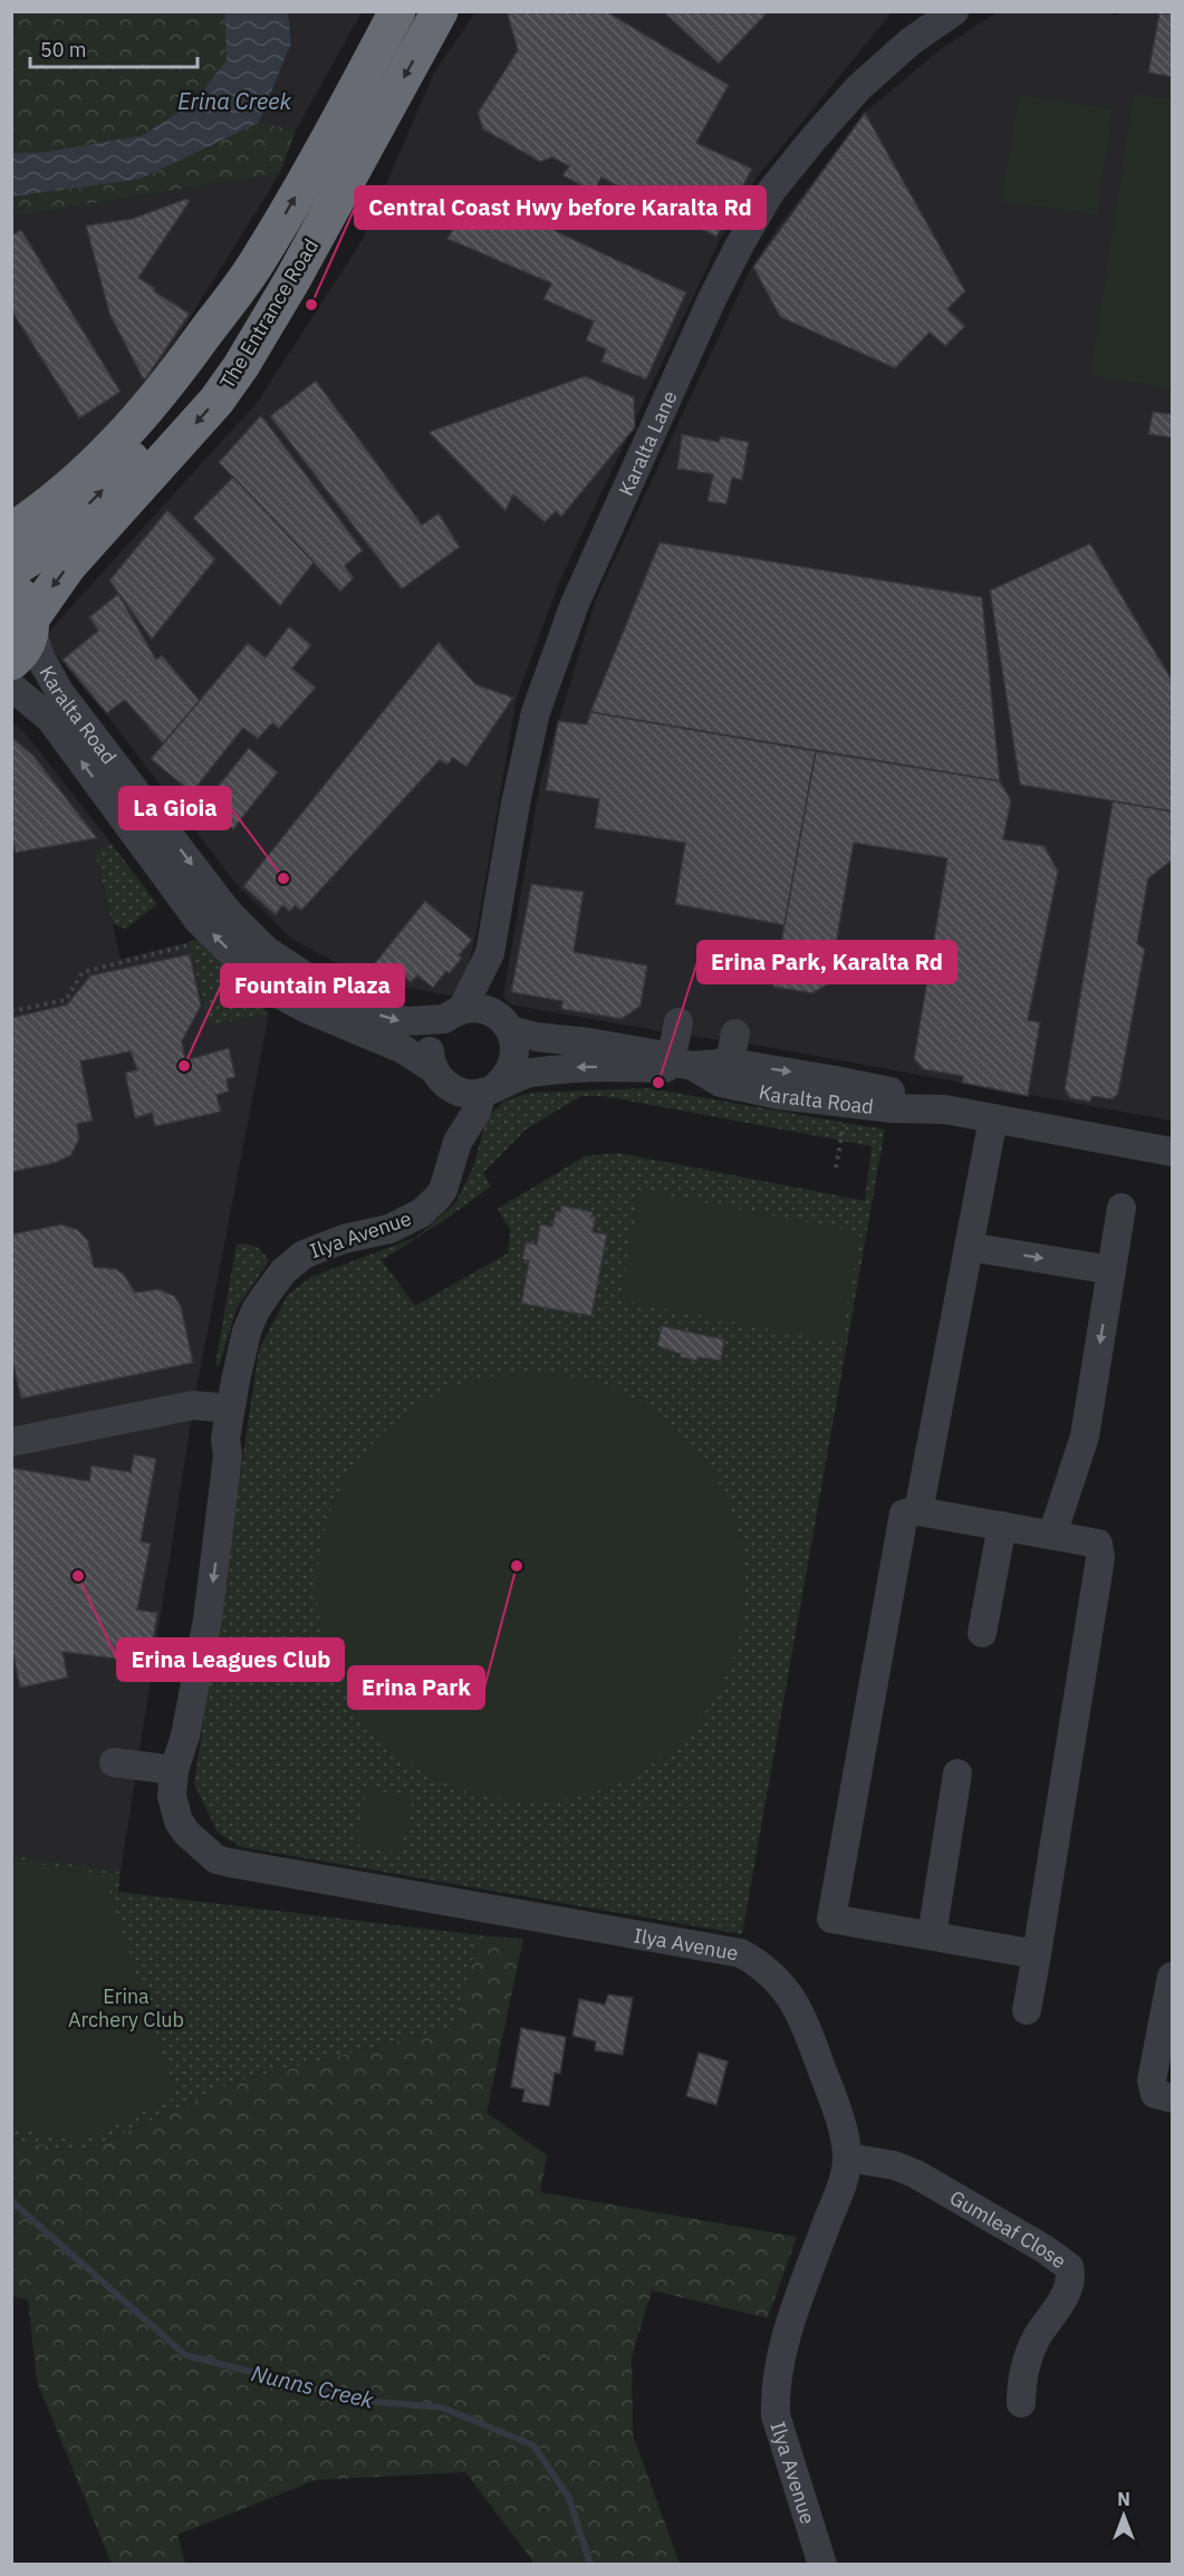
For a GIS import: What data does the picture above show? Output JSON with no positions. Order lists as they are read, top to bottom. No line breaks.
{"streets":{"highway":["The Entrance Road"],"street":["Karalta Lane","Karalta Road","Ilya Avenue","Gumleaf Close"]},"crossings":[["The Entrance Road","Karalta Road"],["Karalta Lane","Karalta Road"],["Karalta Lane","Ilya Avenue"],["Karalta Road","Ilya Avenue"],["Ilya Avenue","Gumleaf Close"]],"water":["Erina Creek","Nunns Creek"],"parks":["Erina Archery Club"],"places":["Central Coast Hwy before Karalta Rd","La Gioia","Fountain Plaza","Erina Park, Karalta Rd","Erina Park","Erina Leagues Club"],"scale_bar":"50 m","north":"top"}
